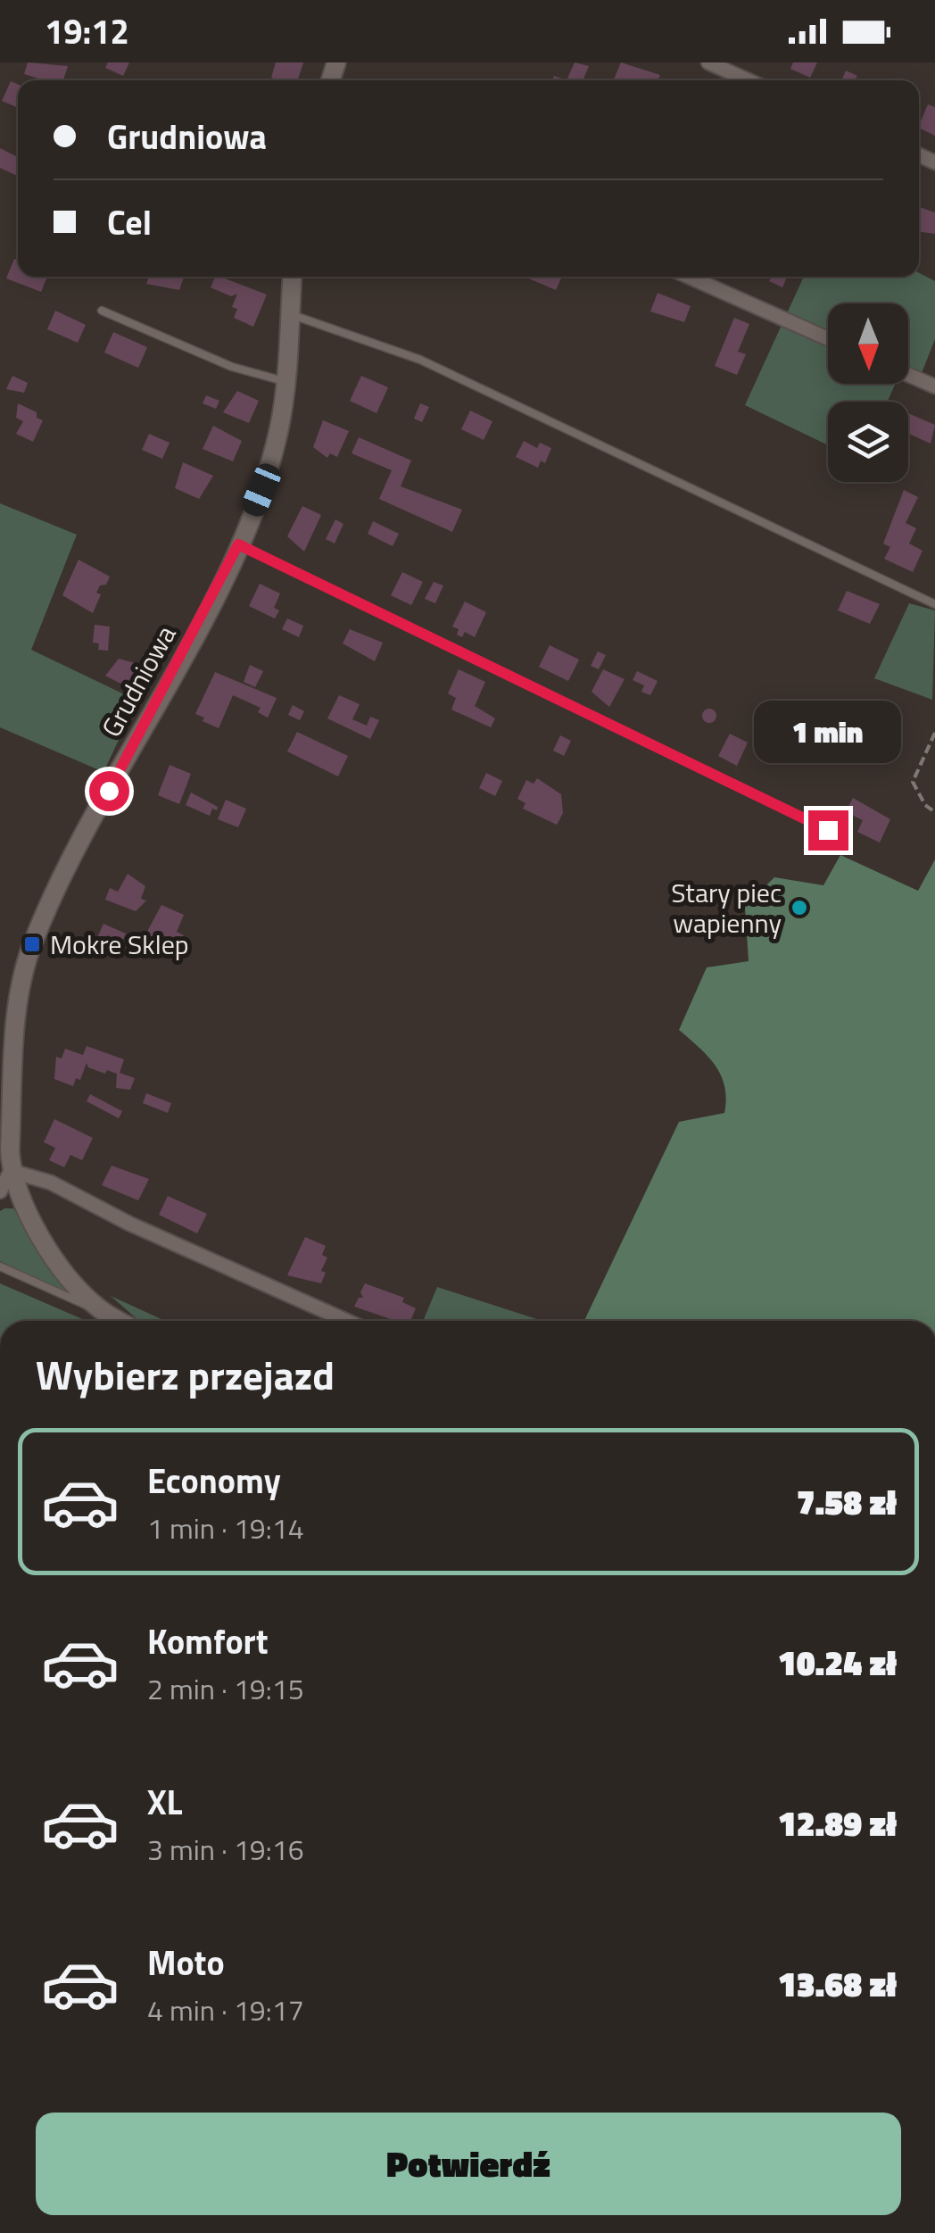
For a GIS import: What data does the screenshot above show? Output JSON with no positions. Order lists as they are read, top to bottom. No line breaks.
{"streets":{"street":["Grudniowa"]},"places":{"other":["Stary piec wapienny"],"transit":["Mokre Sklep"]},"north":"bottom","page":{"status":"19:12","banner":["Grudniowa","Cel"],"bubble":"1 min","heading":"Wybierz przejazd","list":[{"name":"Economy","note":"1 min · 19:14","value":"7.58 zł"},{"name":"Komfort","note":"2 min · 19:15","value":"10.24 zł"},{"name":"XL","note":"3 min · 19:16","value":"12.89 zł"},{"name":"Moto","note":"4 min · 19:17","value":"13.68 zł"}],"buttons":"Potwierdź"}}
